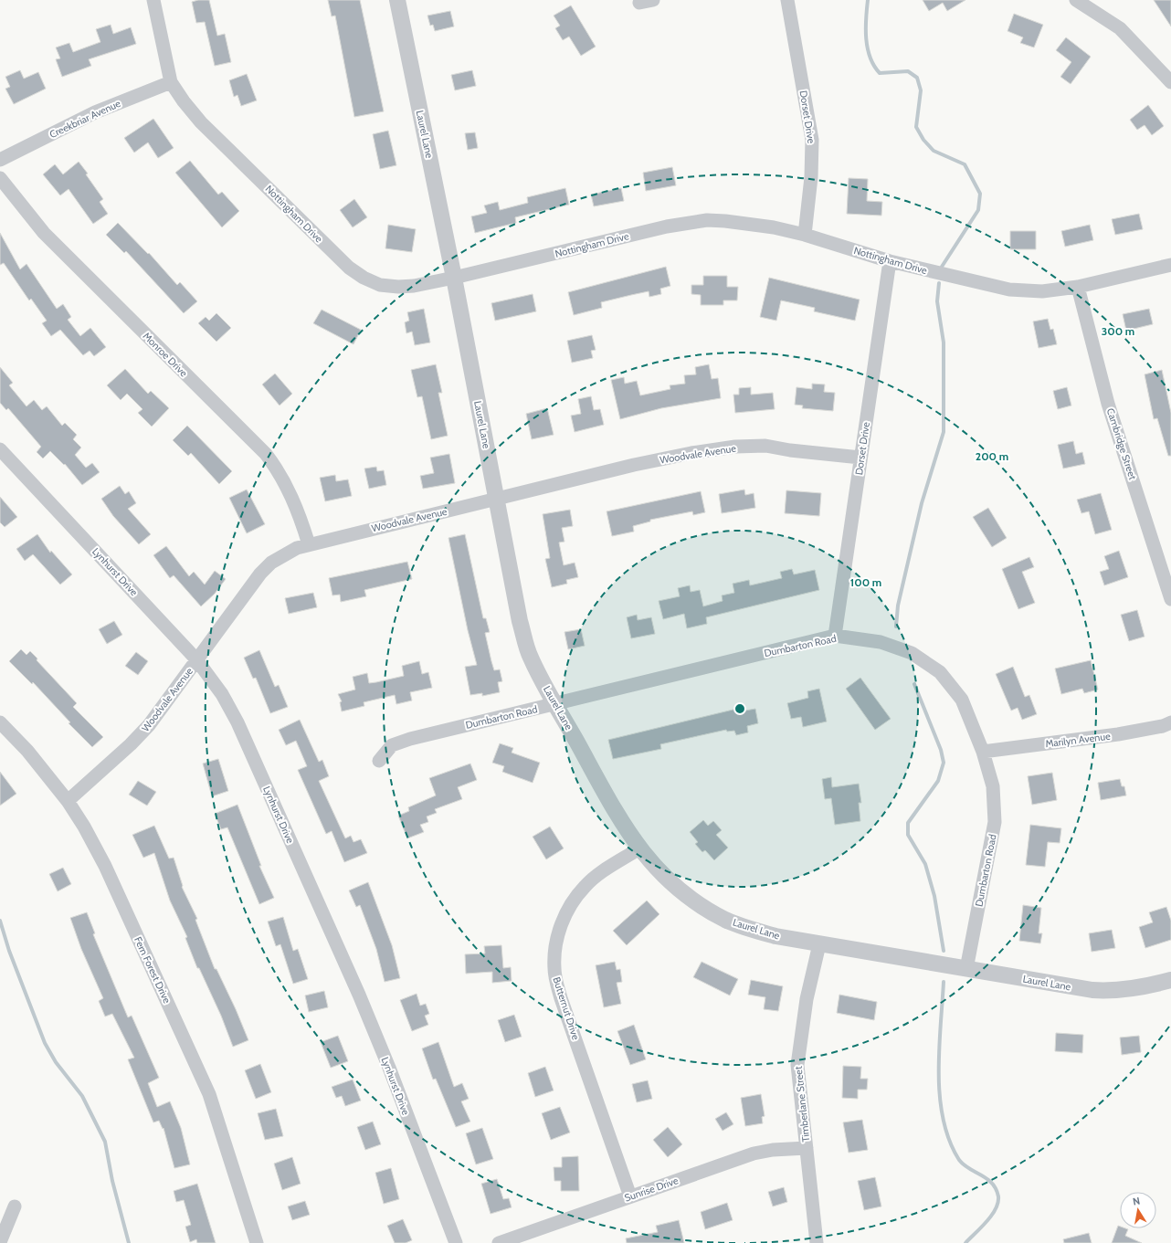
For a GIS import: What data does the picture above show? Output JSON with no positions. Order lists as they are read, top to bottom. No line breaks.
{"streets":{"street":["Dorset Drive","Creekbriar Avenue","Laurel Lane","Nottingham Drive","Monroe Drive","Cambridge Street","Woodvale Avenue","Lynhurst Drive","Dumbarton Road","Marilyn Avenue","Fern Forest Drive","Butternut Drive","Timberlane Street","Sunrise Drive"]},"crossings":[["Dorset Drive","Nottingham Drive"],["Dorset Drive","Woodvale Avenue"],["Dorset Drive","Dumbarton Road"],["Creekbriar Avenue","Nottingham Drive"],["Laurel Lane","Nottingham Drive"],["Laurel Lane","Woodvale Avenue"],["Laurel Lane","Dumbarton Road"],["Laurel Lane","Butternut Drive"],["Laurel Lane","Timberlane Street"],["Nottingham Drive","Cambridge Street"],["Monroe Drive","Woodvale Avenue"],["Woodvale Avenue","Lynhurst Drive"],["Woodvale Avenue","Fern Forest Drive"],["Dumbarton Road","Marilyn Avenue"],["Butternut Drive","Sunrise Drive"],["Timberlane Street","Sunrise Drive"]],"north":"top","rings":["300 m","200 m","100 m"]}
